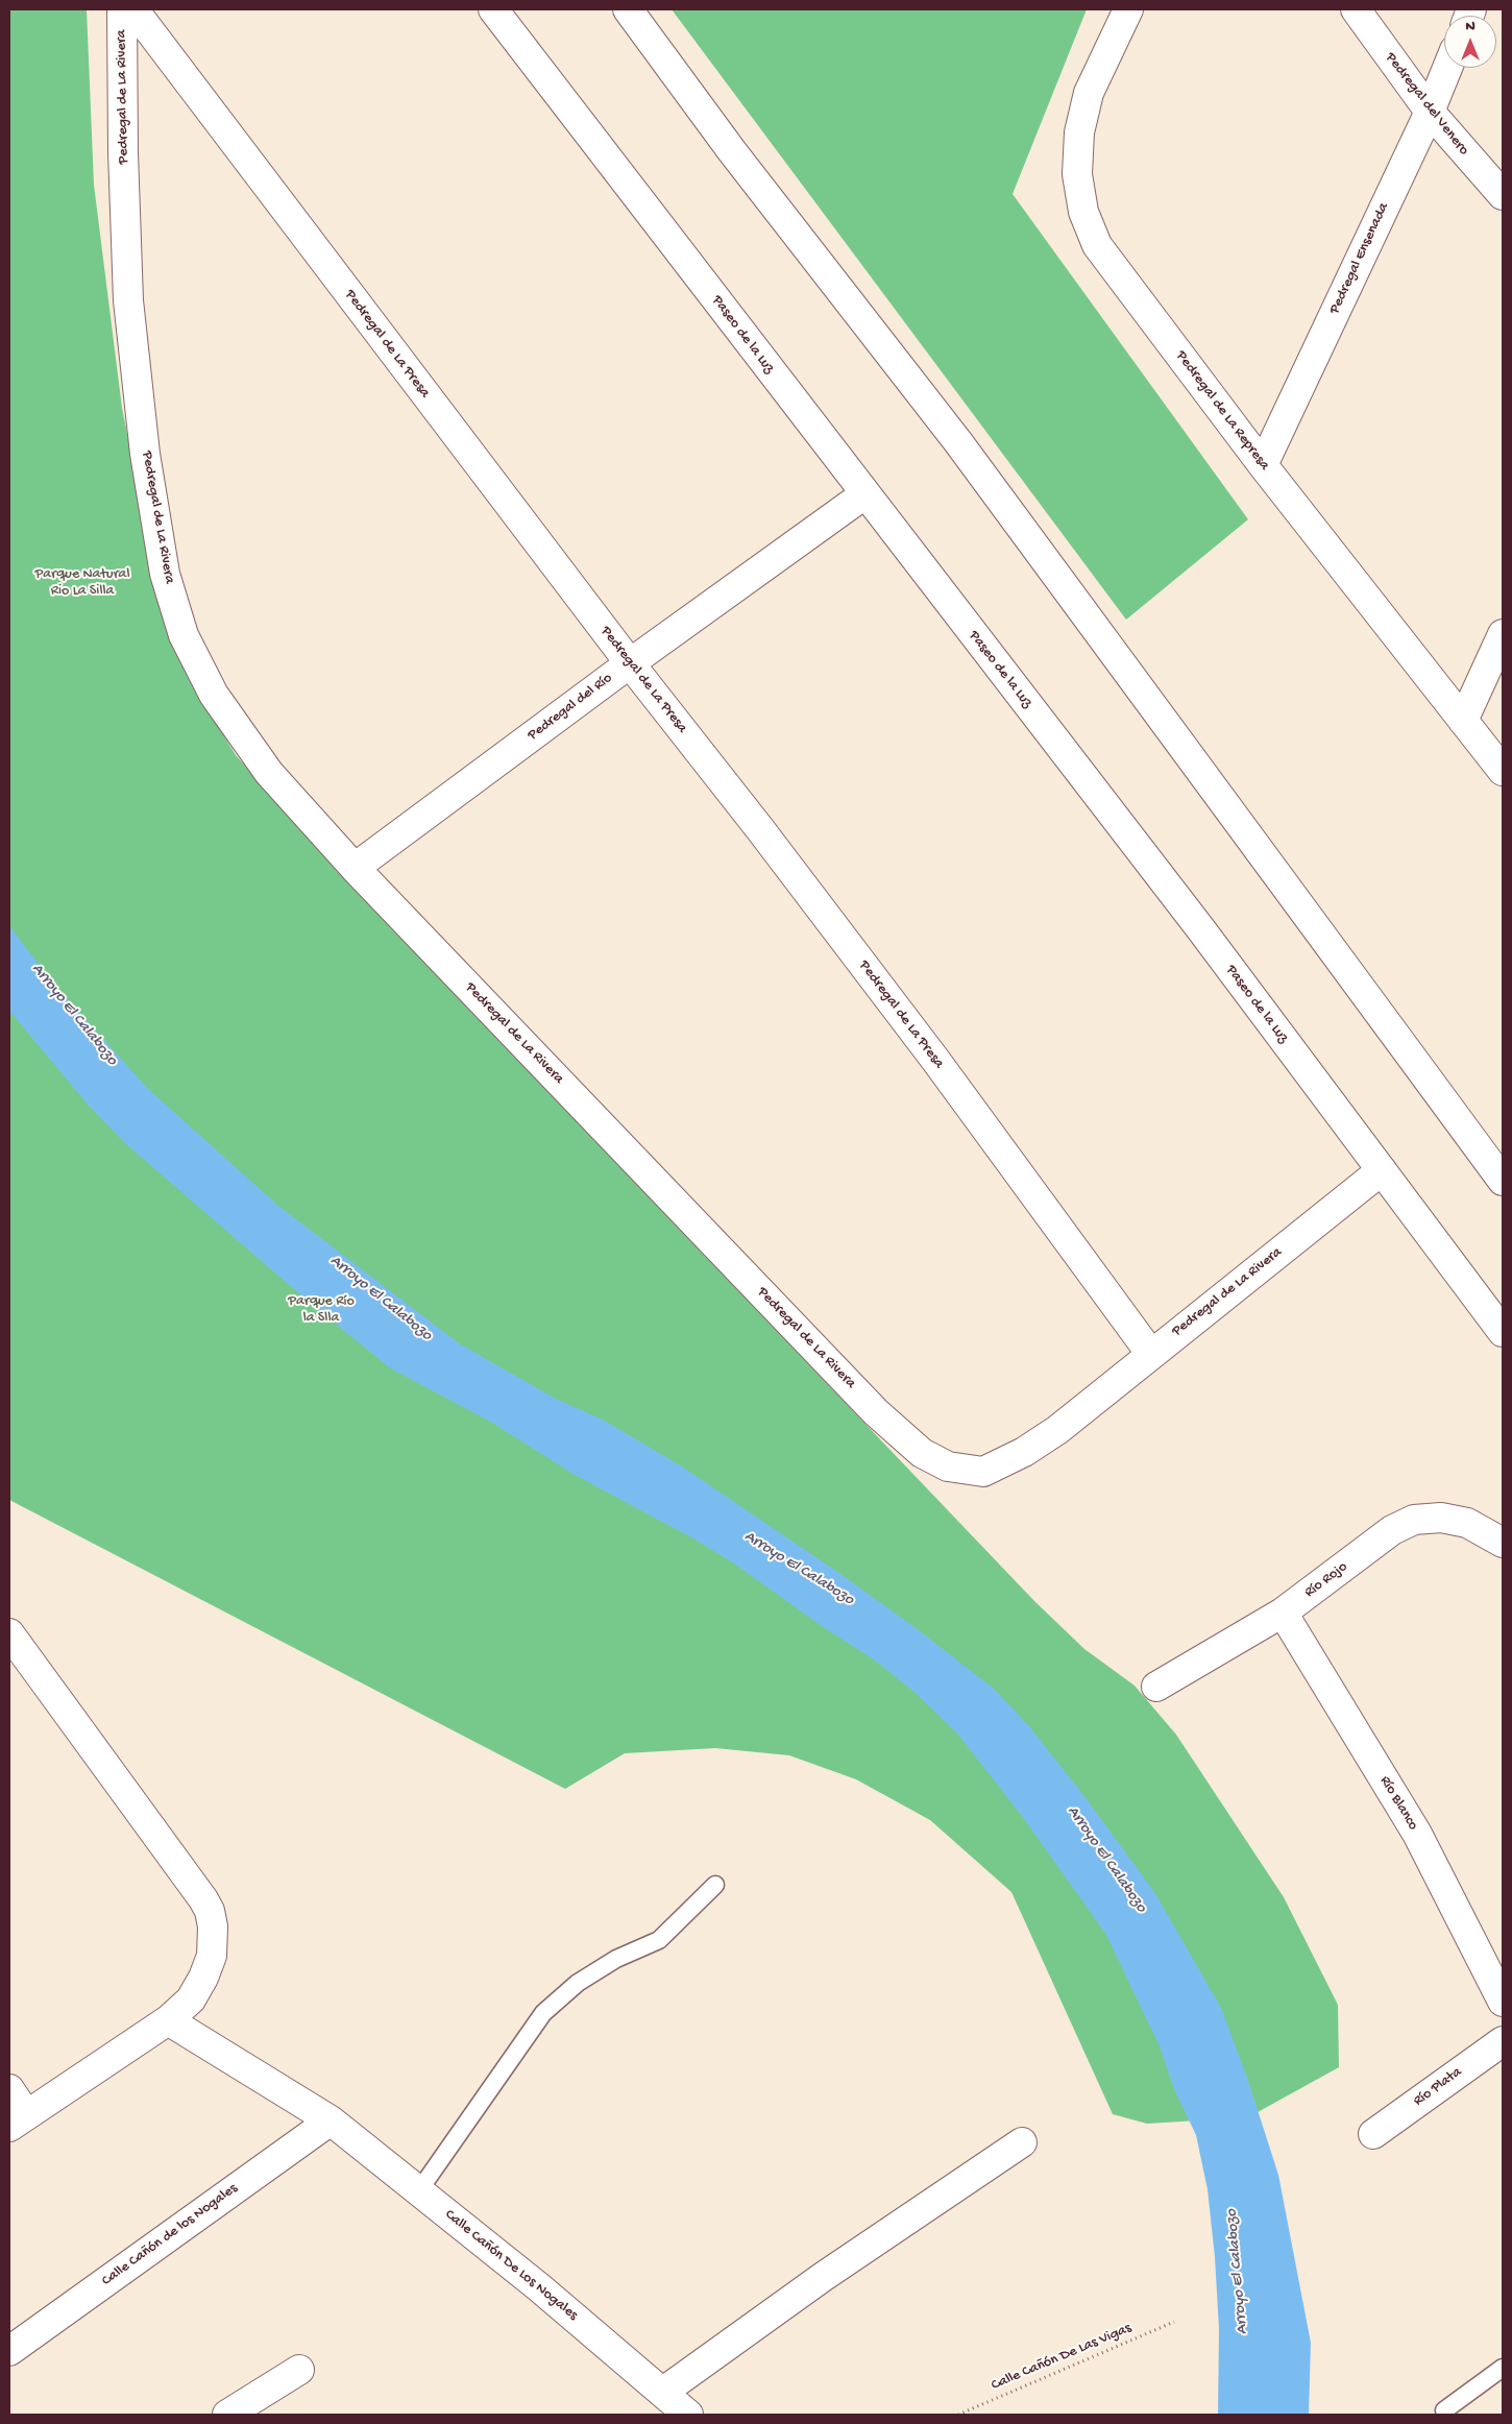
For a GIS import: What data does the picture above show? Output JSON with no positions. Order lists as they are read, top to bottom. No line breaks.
{"streets":{"street":["Pedregal de La Rivera","Pedregal del Venero","Pedregal Ensenada","Paseo de la Luz","Pedregal de La Presa","Pedregal de La Represa","Pedregal del Río","Río Rojo","Río Blanco","Río Plata","Calle Cañón de los Nogales","Calle Cañón De Los Nogales"],"path":["Calle Cañón De Las Vigas"]},"crossings":[["Pedregal de La Rivera","Paseo de la Luz"],["Pedregal de La Rivera","Pedregal de La Presa"],["Pedregal de La Rivera","Pedregal del Río"],["Pedregal del Venero","Pedregal Ensenada"],["Pedregal Ensenada","Pedregal de La Represa"],["Paseo de la Luz","Pedregal del Río"],["Pedregal de La Presa","Pedregal del Río"],["Río Rojo","Río Blanco"],["Calle Cañón de los Nogales","Calle Cañón De Los Nogales"]],"water":["Arroyo El Calabozo"],"parks":["Parque Natural Rio La Silla","Parque Río la Slla"],"north":"top"}
